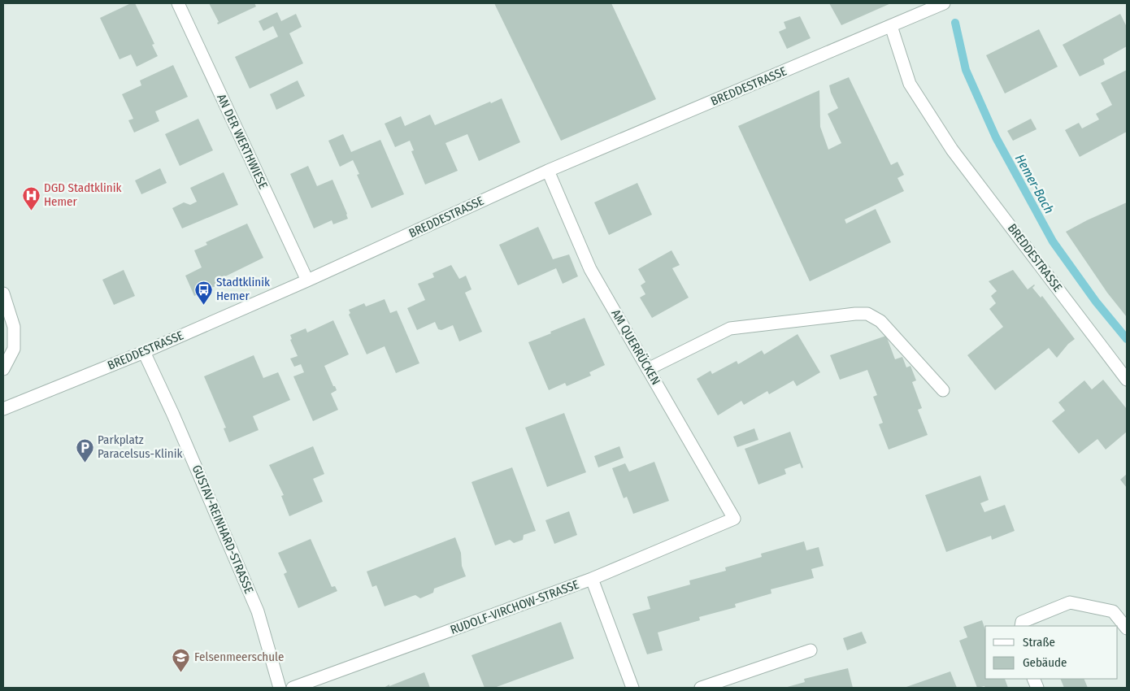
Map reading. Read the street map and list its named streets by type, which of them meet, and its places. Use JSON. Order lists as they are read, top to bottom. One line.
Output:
{"streets":{"street":["BREDDESTRASSE","AN DER WERTHWIESE","AM QUERRÜCKEN","GUSTAV-REINHARD-STRASSE","RUDOLF-VIRCHOW-STRASSE"]},"crossings":[["BREDDESTRASSE","AN DER WERTHWIESE"],["BREDDESTRASSE","AM QUERRÜCKEN"],["BREDDESTRASSE","GUSTAV-REINHARD-STRASSE"],["AM QUERRÜCKEN","RUDOLF-VIRCHOW-STRASSE"]],"water":["Hemer-Bach"],"places":{"hospital":["DGD Stadtklinik Hemer"],"bus stop":["Stadtklinik Hemer"],"parking":["Parkplatz Paracelsus-Klinik"],"school or university":["Felsenmeerschule"]},"legend":["Straße","Gebäude"]}
